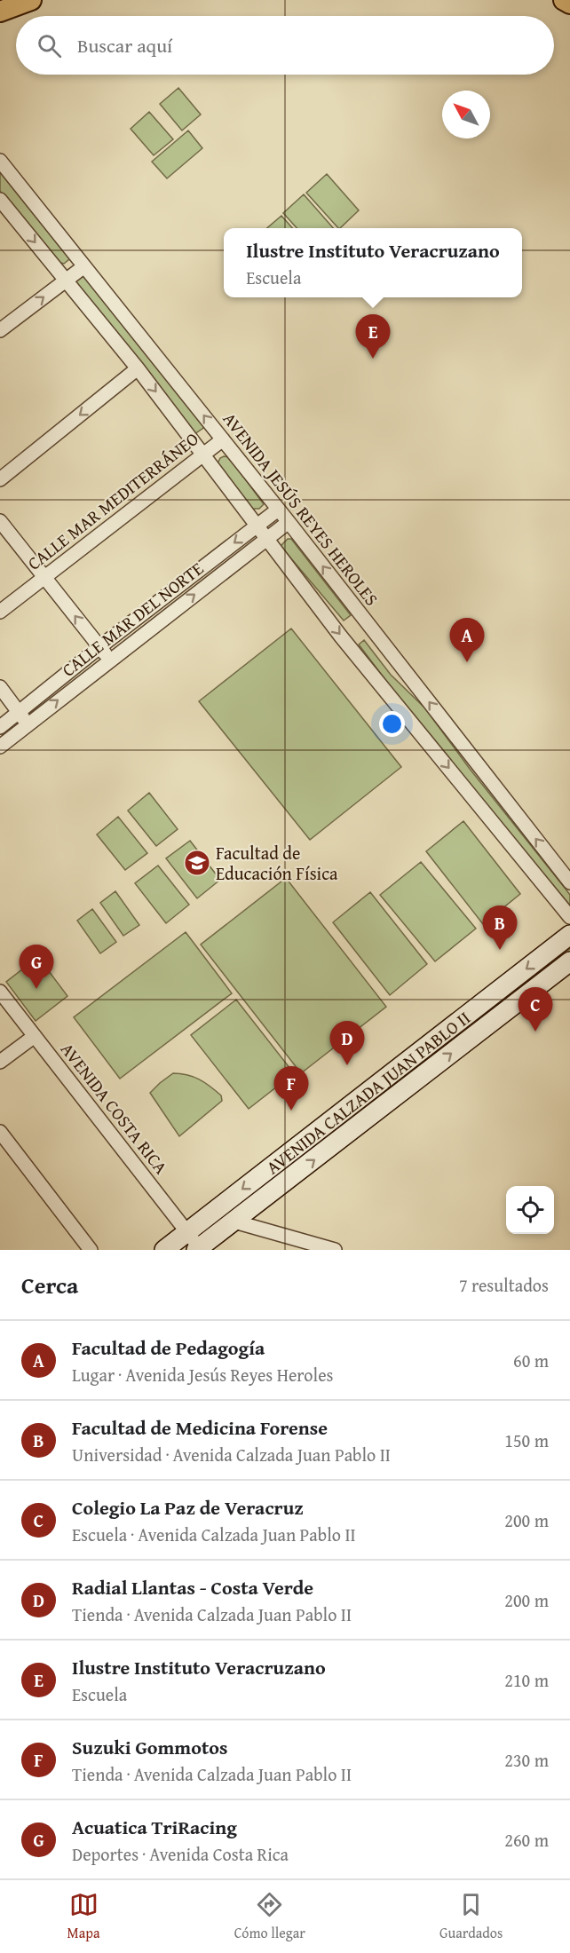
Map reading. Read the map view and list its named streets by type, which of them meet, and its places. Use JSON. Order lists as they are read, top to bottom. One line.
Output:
{"streets":{"main road":["AVENIDA CALZADA JUAN PABLO II"],"street":["CALLE MAR MEDITERRÁNEO","AVENIDA JESÚS REYES HEROLES","CALLE MAR DEL NORTE","AVENIDA COSTA RICA"]},"crossings":[["CALLE MAR MEDITERRÁNEO","AVENIDA JESÚS REYES HEROLES"],["AVENIDA JESÚS REYES HEROLES","CALLE MAR DEL NORTE"],["AVENIDA CALZADA JUAN PABLO II","AVENIDA COSTA RICA"]],"places":{"school or university":["Facultad de Educación Física"]},"north":"top left","page":{"search":"Buscar aquí","popup":["Ilustre Instituto Veracruzano","Escuela"],"pins":["E","A","B","G","C","D","F"],"heading":["Cerca","7 resultados"],"list":[{"mark":"A","name":"Facultad de Pedagogía","note":"Lugar · Avenida Jesús Reyes Heroles","value":"60 m"},{"mark":"B","name":"Facultad de Medicina Forense","note":"Universidad · Avenida Calzada Juan Pablo II","value":"150 m"},{"mark":"C","name":"Colegio La Paz de Veracruz","note":"Escuela · Avenida Calzada Juan Pablo II","value":"200 m"},{"mark":"D","name":"Radial Llantas - Costa Verde","note":"Tienda · Avenida Calzada Juan Pablo II","value":"200 m"},{"mark":"E","name":"Ilustre Instituto Veracruzano","note":"Escuela","value":"210 m"},{"mark":"F","name":"Suzuki Gommotos","note":"Tienda · Avenida Calzada Juan Pablo II","value":"230 m"},{"mark":"G","name":"Acuatica TriRacing","note":"Deportes · Avenida Costa Rica","value":"260 m"}],"nav":["Mapa","Cómo llegar","Guardados"]}}
